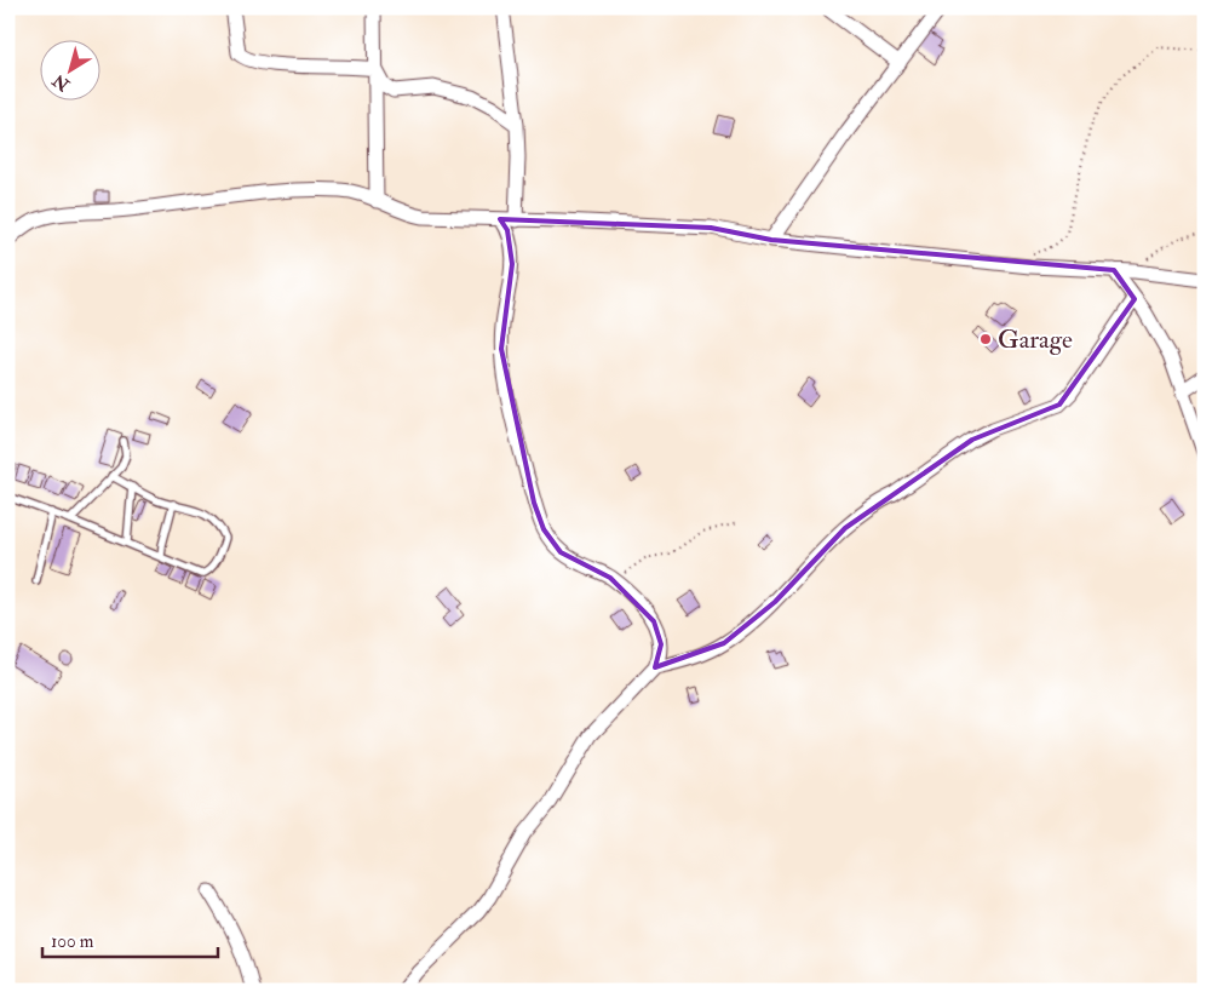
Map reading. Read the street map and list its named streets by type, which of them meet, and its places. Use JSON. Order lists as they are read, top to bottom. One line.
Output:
{"places":["Garage"],"scale_bar":"100 m","north":"bottom left"}
